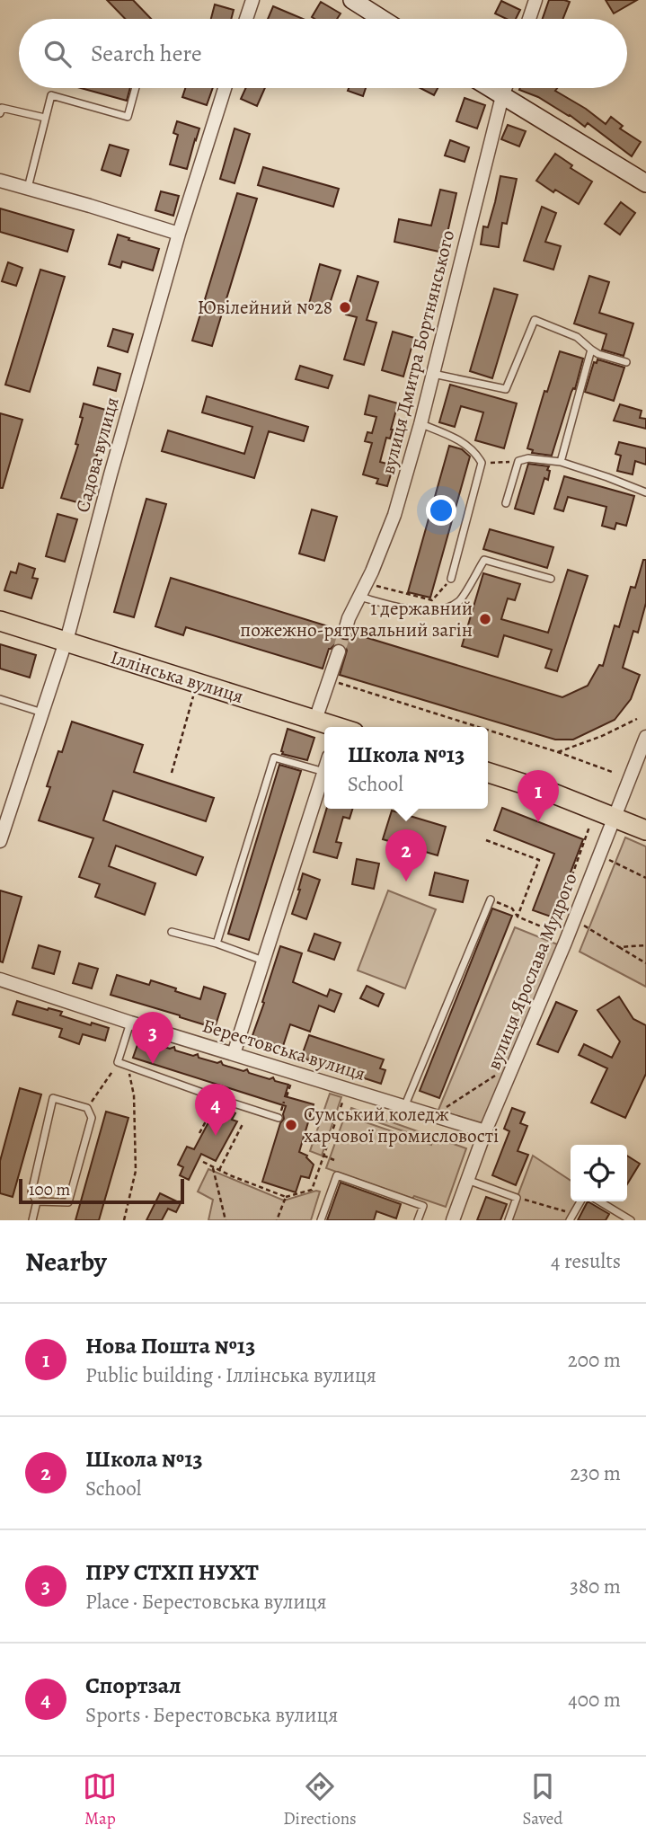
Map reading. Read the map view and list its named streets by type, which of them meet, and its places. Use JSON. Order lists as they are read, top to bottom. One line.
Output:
{"streets":{"main road":["Іллінська вулиця"],"street":["вулиця Дмитра Бортнянського","Садова вулиця","вулиця Ярослава Мудрого","Берестовська вулиця"]},"crossings":[["Садова вулиця","Іллінська вулиця"],["вулиця Ярослава Мудрого","Берестовська вулиця"]],"places":["Ювілейний №28","1 державний пожежно-рятувальний загін","Сумський коледж харчової промисловості"],"scale_bar":"100 m","page":{"search":"Search here","popup":["Школа №13","School"],"pins":["1","2","3","4"],"scale":"100 m","heading":["Nearby","4 results"],"list":[{"mark":"1","name":"Нова Пошта №13","note":"Public building · Іллінська вулиця","value":"200 m"},{"mark":"2","name":"Школа №13","note":"School","value":"230 m"},{"mark":"3","name":"ПРУ СТХП НУХТ","note":"Place · Берестовська вулиця","value":"380 m"},{"mark":"4","name":"Спортзал","note":"Sports · Берестовська вулиця","value":"400 m"}],"nav":["Map","Directions","Saved"]}}
